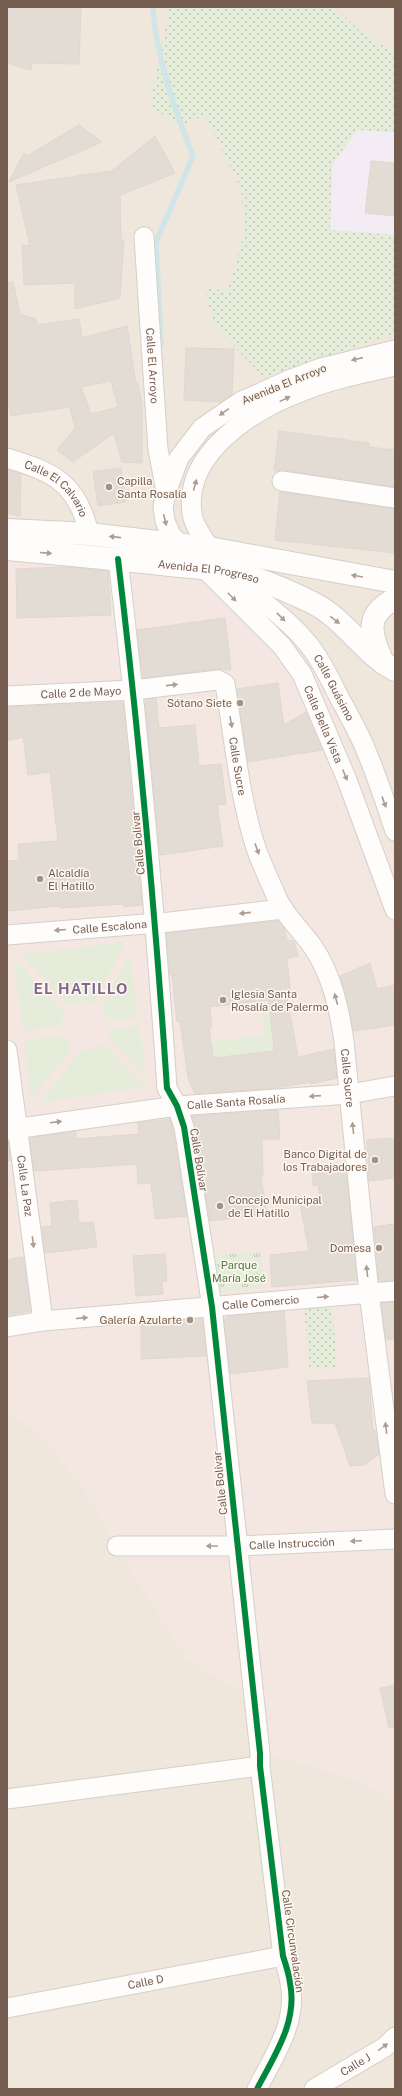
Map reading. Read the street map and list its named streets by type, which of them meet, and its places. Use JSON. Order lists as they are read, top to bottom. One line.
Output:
{"streets":{"street":["Calle El Arroyo","Avenida El Arroyo","Calle El Calvario","Avenida El Progreso","Calle Guásimo","Calle 2 de Mayo","Calle Bella Vista","Calle Sucre","Calle Bolívar","Calle Escalona","Calle Santa Rosalía","Calle La Paz","Calle Comercio","Calle Instrucción","Calle Circunvalación","Calle D","Calle J"]},"crossings":[["Calle El Arroyo","Avenida El Arroyo"],["Avenida El Arroyo","Avenida El Progreso"],["Avenida El Arroyo","Calle Guásimo"],["Avenida El Arroyo","Calle Bella Vista"],["Calle El Calvario","Avenida El Progreso"],["Avenida El Progreso","Calle Guásimo"],["Avenida El Progreso","Calle Bella Vista"],["Avenida El Progreso","Calle Bolívar"],["Calle 2 de Mayo","Calle Sucre"],["Calle 2 de Mayo","Calle Bolívar"],["Calle Sucre","Calle Escalona"],["Calle Sucre","Calle Santa Rosalía"],["Calle Sucre","Calle Comercio"],["Calle Bolívar","Calle Escalona"],["Calle Bolívar","Calle Santa Rosalía"],["Calle Bolívar","Calle Comercio"],["Calle Bolívar","Calle Instrucción"],["Calle Bolívar","Calle Circunvalación"],["Calle Santa Rosalía","Calle La Paz"],["Calle La Paz","Calle Comercio"],["Calle Circunvalación","Calle D"]],"one_way":["Calle Guásimo","Calle 2 de Mayo","Calle Bella Vista","Calle Escalona","Calle La Paz","Calle Comercio","Calle Instrucción","Calle J"],"districts":["EL HATILLO"],"parks":["Parque María José"],"places":["Capilla Santa Rosalía","Sótano Siete","Alcaldía El Hatillo","Iglesia Santa Rosalía de Palermo","Banco Digital de los Trabajadores","Concejo Municipal de El Hatillo","Domesa","Galería Azularte"]}
